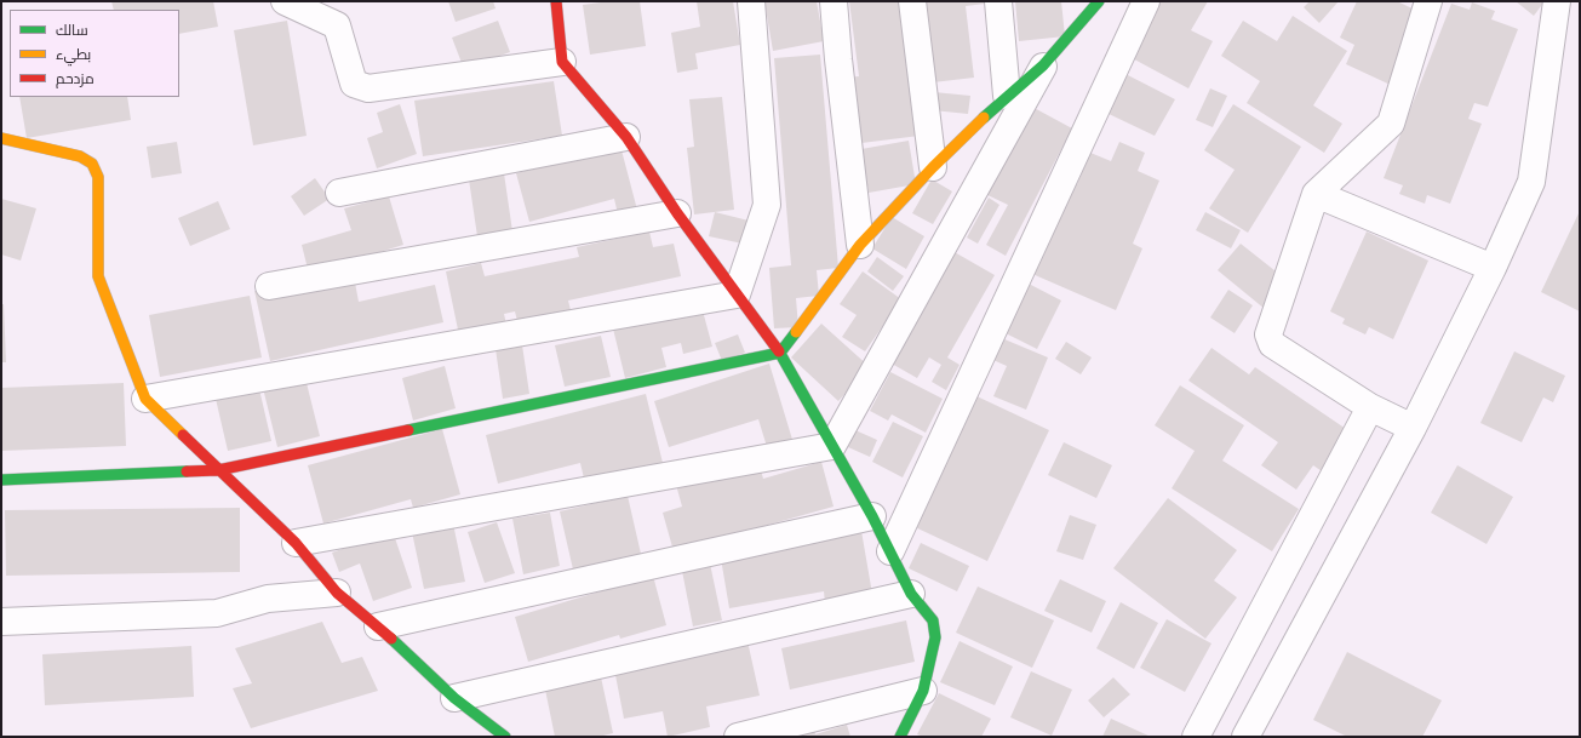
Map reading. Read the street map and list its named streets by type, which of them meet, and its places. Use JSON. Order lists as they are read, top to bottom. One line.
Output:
{"legend":["سالك","بطيء","مزدحم"]}
